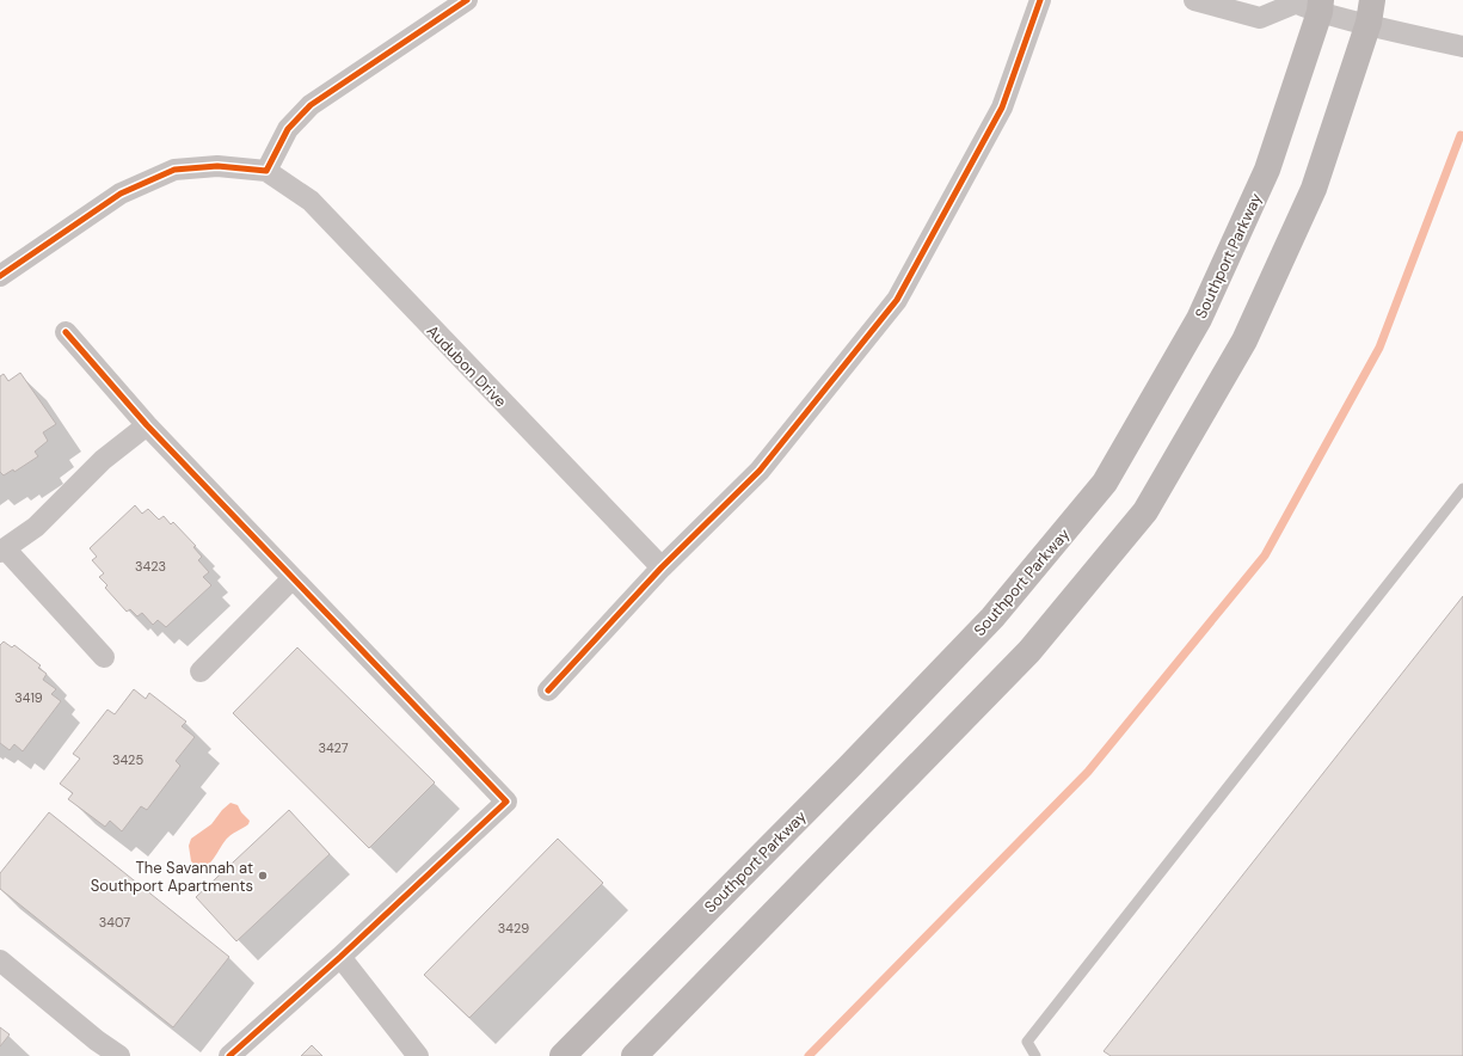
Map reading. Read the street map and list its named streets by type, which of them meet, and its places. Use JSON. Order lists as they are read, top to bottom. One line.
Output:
{"streets":{"main road":["Southport Parkway"],"street":["Audubon Drive"]},"places":["The Savannah at Southport Apartments"],"house_numbers":["3423","3419","3427","3425","3407","3429"]}
